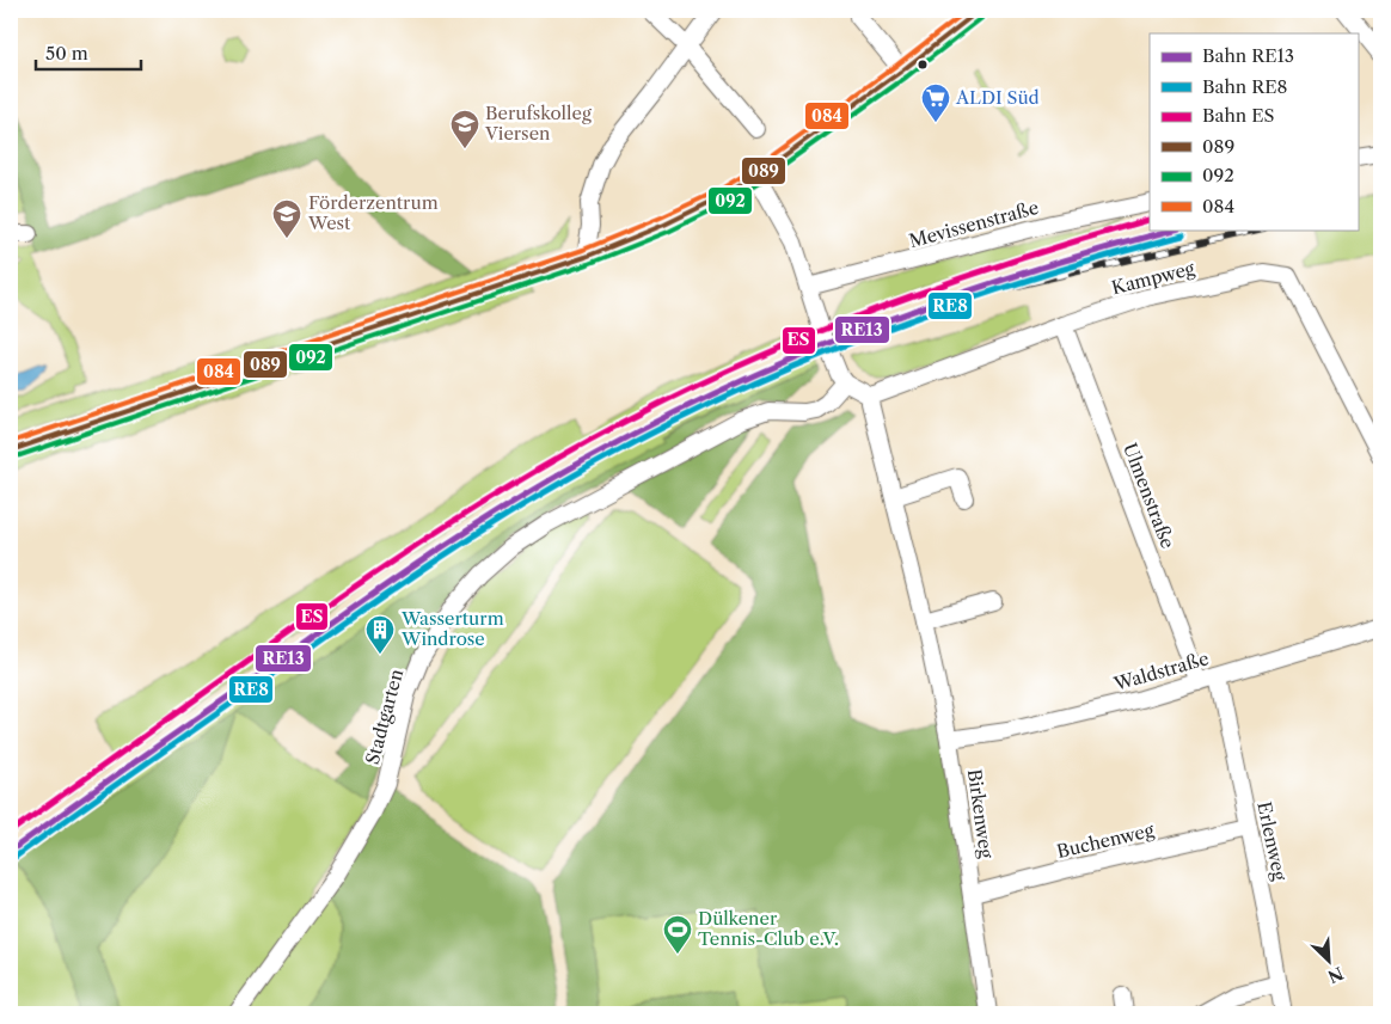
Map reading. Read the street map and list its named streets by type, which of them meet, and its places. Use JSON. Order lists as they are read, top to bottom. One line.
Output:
{"streets":{"street":["Mevissenstraße","Kampweg","Ulmenstraße","Waldstraße","Stadtgarten","Birkenweg","Buchenweg","Erlenweg"]},"crossings":[["Kampweg","Ulmenstraße"],["Kampweg","Birkenweg"],["Ulmenstraße","Waldstraße"],["Waldstraße","Birkenweg"],["Waldstraße","Erlenweg"],["Birkenweg","Buchenweg"],["Buchenweg","Erlenweg"]],"places":{"supermarket":["ALDI Süd"],"school or university":["Berufskolleg Viersen","Förderzentrum West"],"building":["Wasserturm Windrose"],"sports":["Dülkener Tennis-Club e.V."]},"lines":["transit line 089","transit line 084","transit line 092","rail line ES","rail line RE13","rail line RE8"],"legend":["Bahn RE13","Bahn RE8","Bahn ES","089","092","084"],"scale_bar":"50 m","north":"bottom right"}
